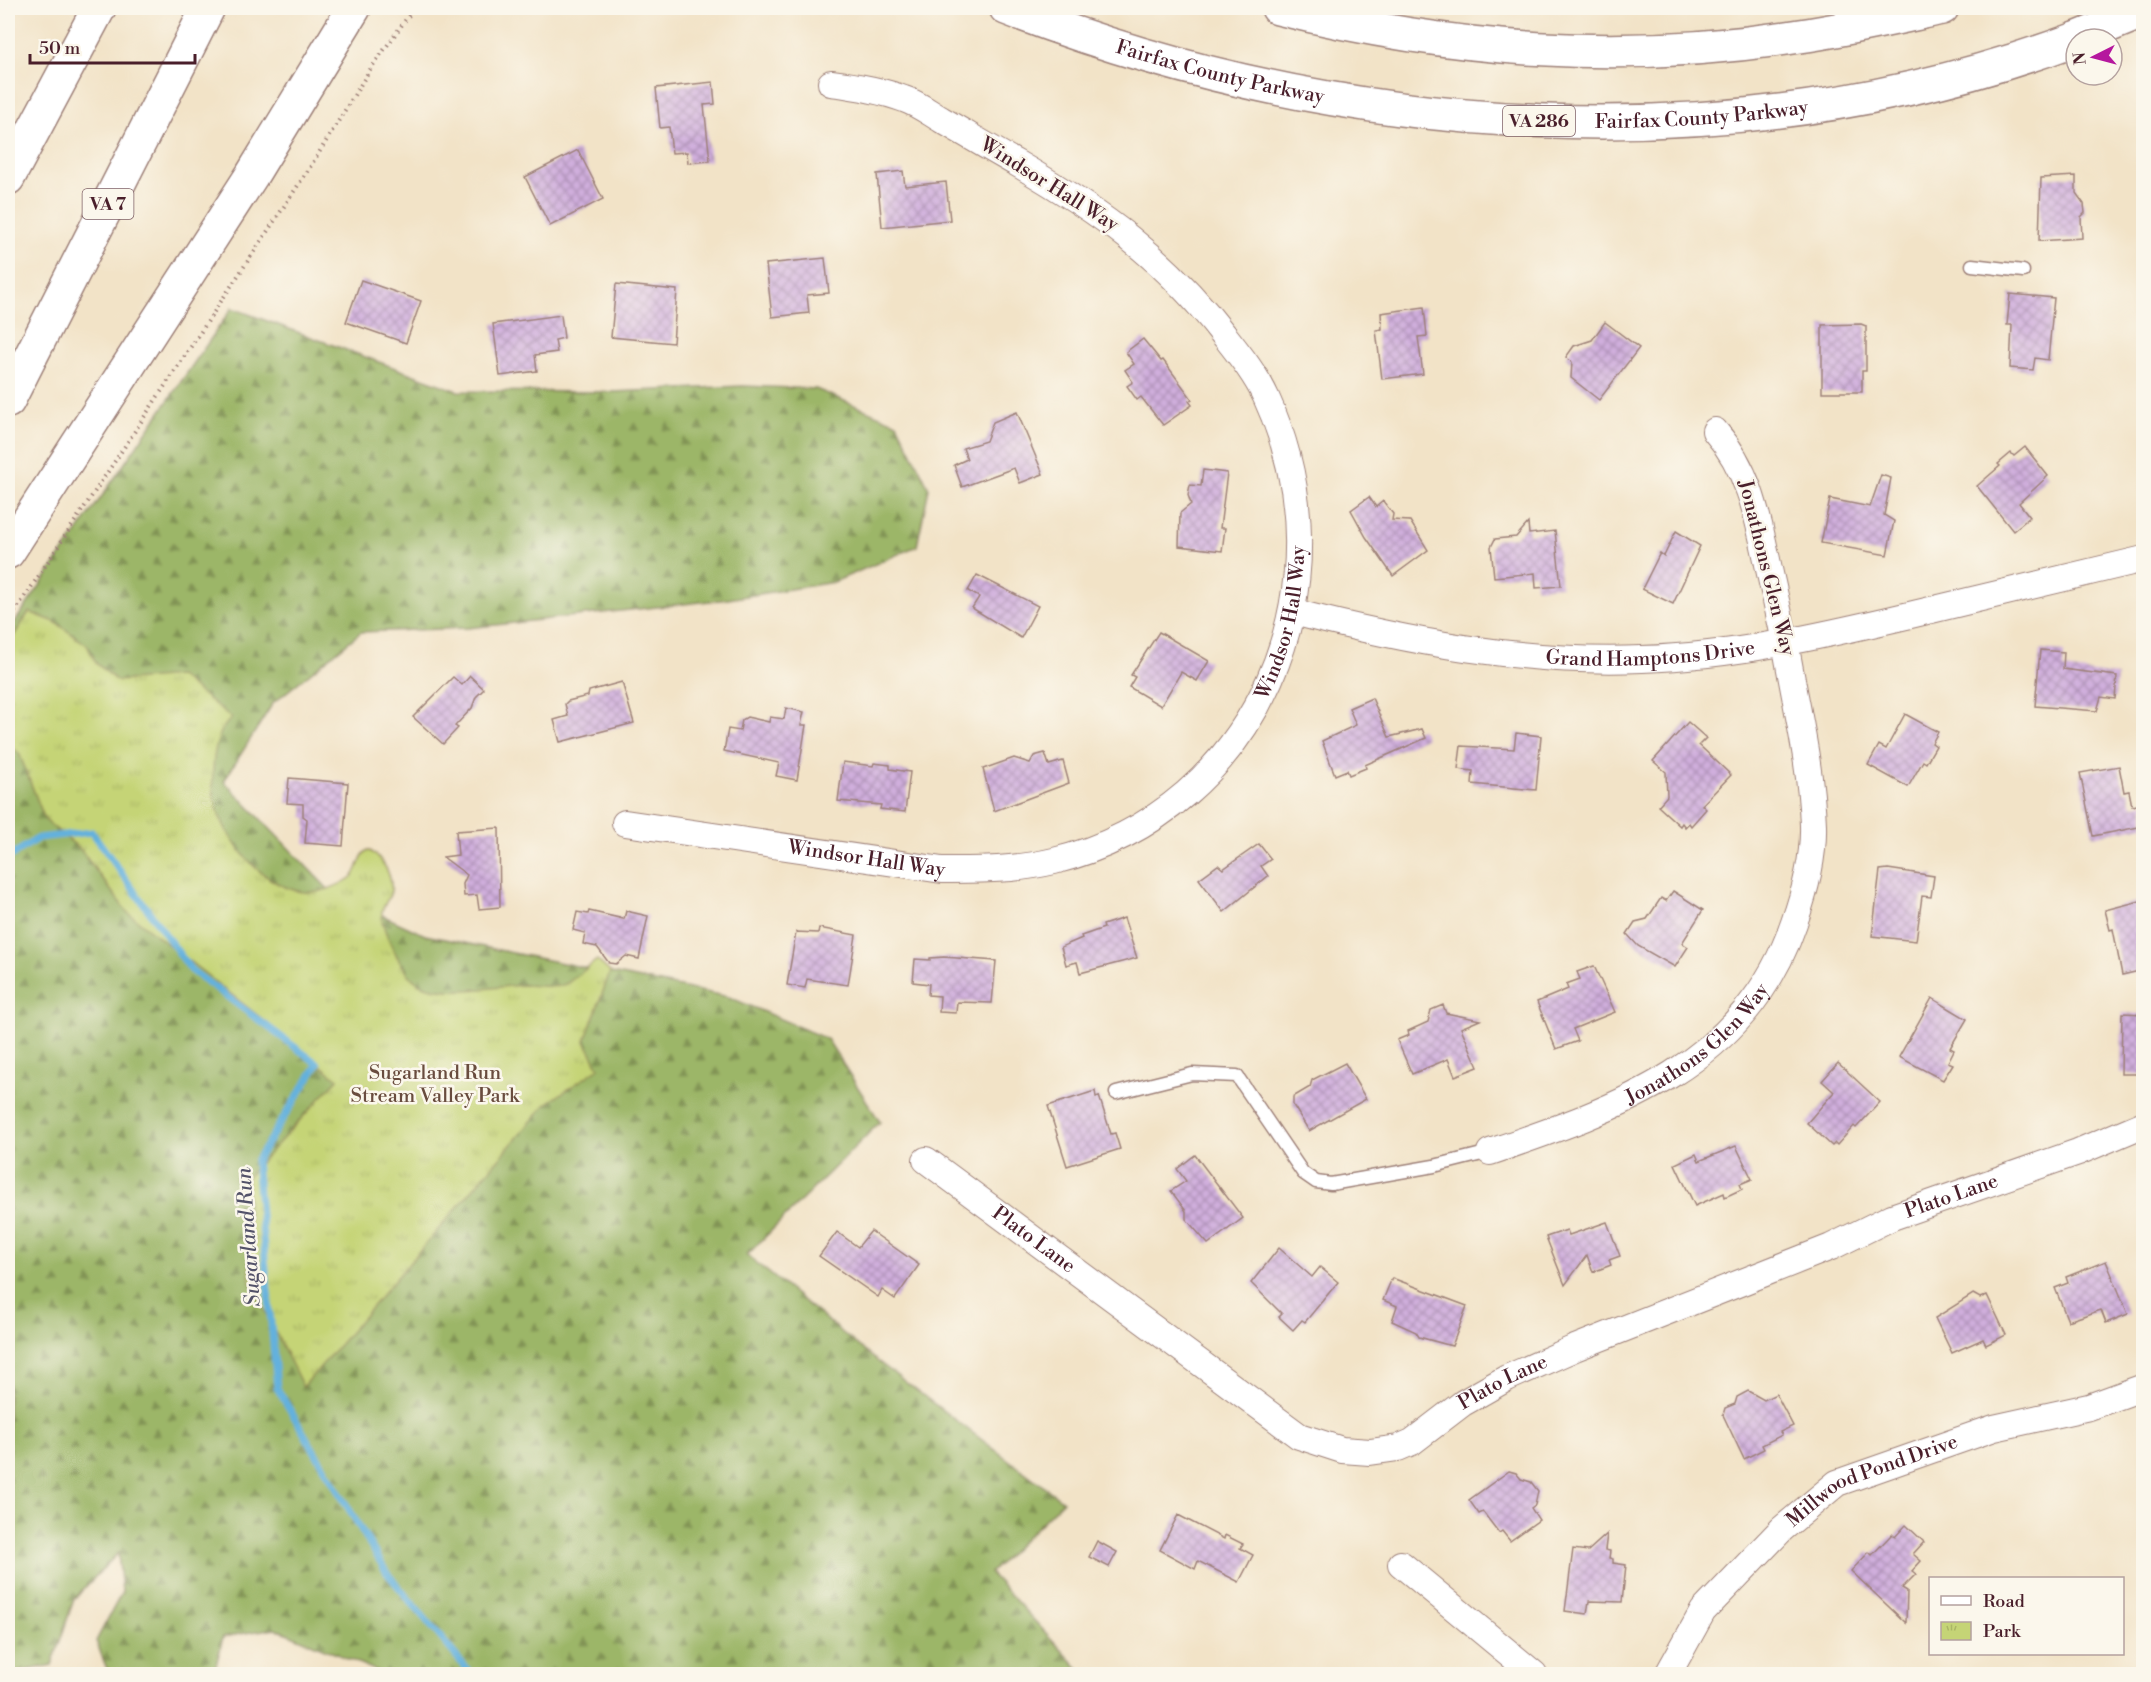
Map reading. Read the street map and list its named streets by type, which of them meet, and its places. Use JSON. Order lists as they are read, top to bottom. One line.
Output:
{"streets":{"highway":["Fairfax County Parkway","VA 286","VA 7"],"street":["Windsor Hall Way","Jonathons Glen Way","Grand Hamptons Drive","Plato Lane","Millwood Pond Drive"]},"crossings":[["Windsor Hall Way","Grand Hamptons Drive"],["Jonathons Glen Way","Grand Hamptons Drive"]],"water":["Sugarland Run"],"parks":["Sugarland Run Stream Valley Park"],"legend":["Road","Park"],"scale_bar":"50 m","north":"left"}
